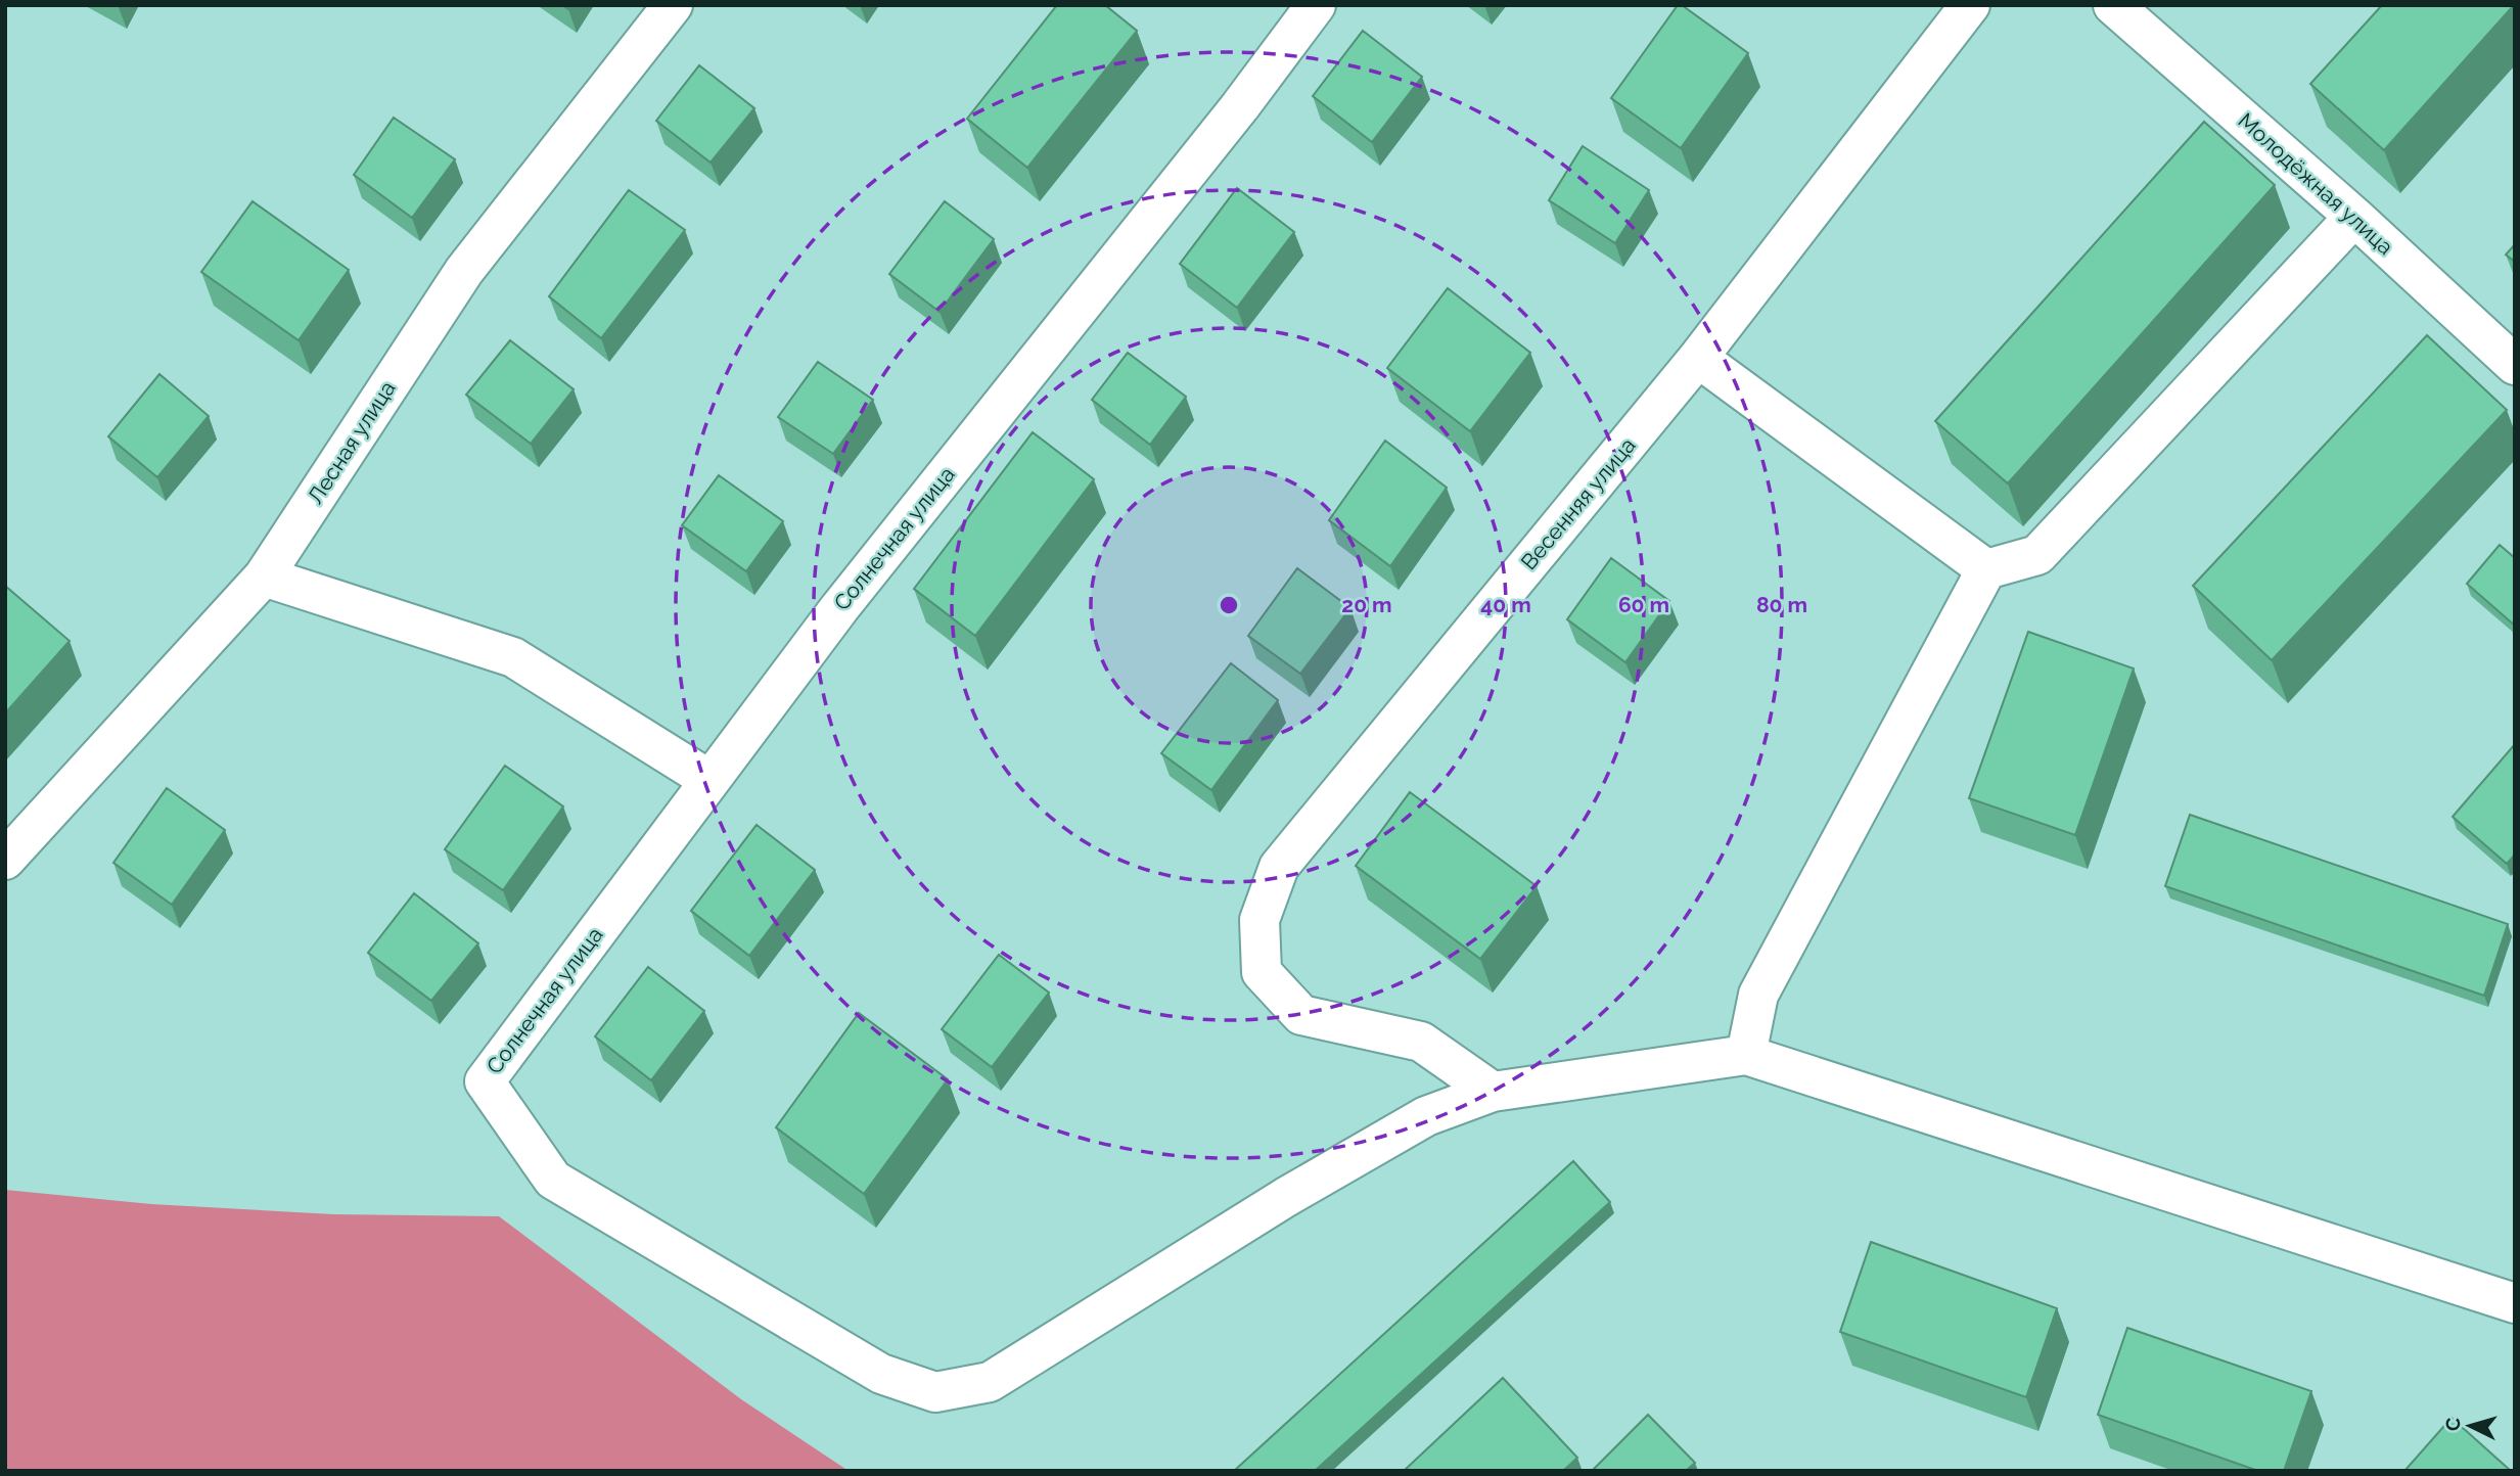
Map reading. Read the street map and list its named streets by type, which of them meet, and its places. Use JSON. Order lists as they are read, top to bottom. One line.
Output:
{"streets":{"street":["Молодёжная улица","Лесная улица","Весенняя улица","Солнечная улица"]},"crossings":[["Весенняя улица","Солнечная улица"]],"north":"left","rings":["20 m","40 m","60 m","80 m"]}
